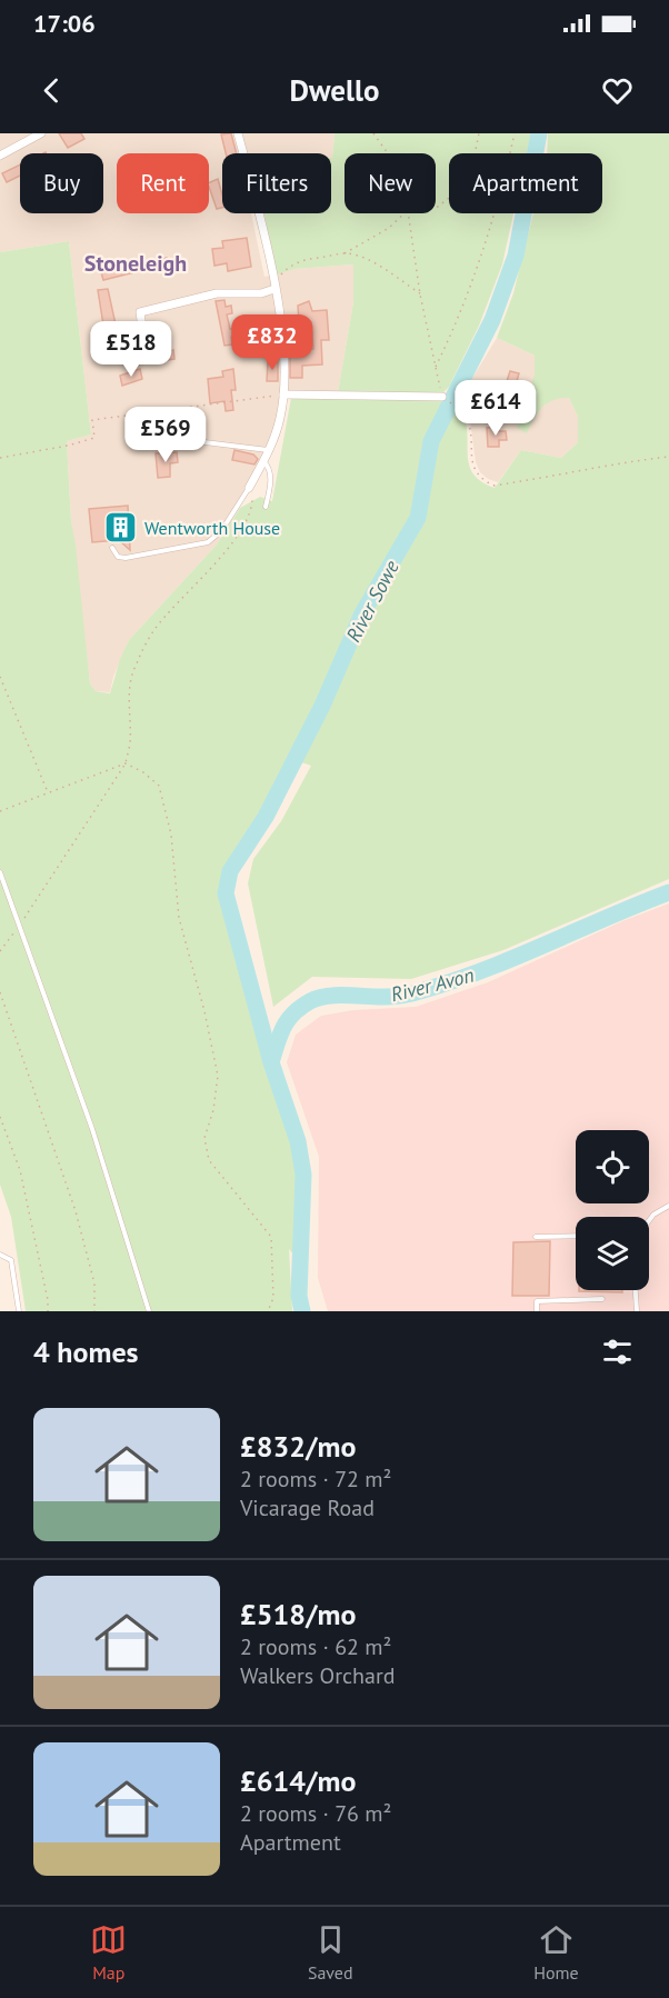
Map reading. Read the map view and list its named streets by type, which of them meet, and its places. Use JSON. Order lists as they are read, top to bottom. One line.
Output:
{"districts":["Stoneleigh"],"water":["River Sowe","River Avon"],"places":{"building":["Wentworth House"]},"page":{"status":"17:06","header":"Dwello","chip":["Buy","Rent","Filters","New","Apartment"],"price":["£832","£518","£614","£569"],"heading":"4 homes","list":[{"name":"£832/mo","note":"2 rooms · 72 m² · Vicarage Road"},{"name":"£518/mo","note":"2 rooms · 62 m² · Walkers Orchard"},{"name":"£614/mo","note":"2 rooms · 76 m² · Apartment"}],"tabs":["Map","Saved","Home"]}}
